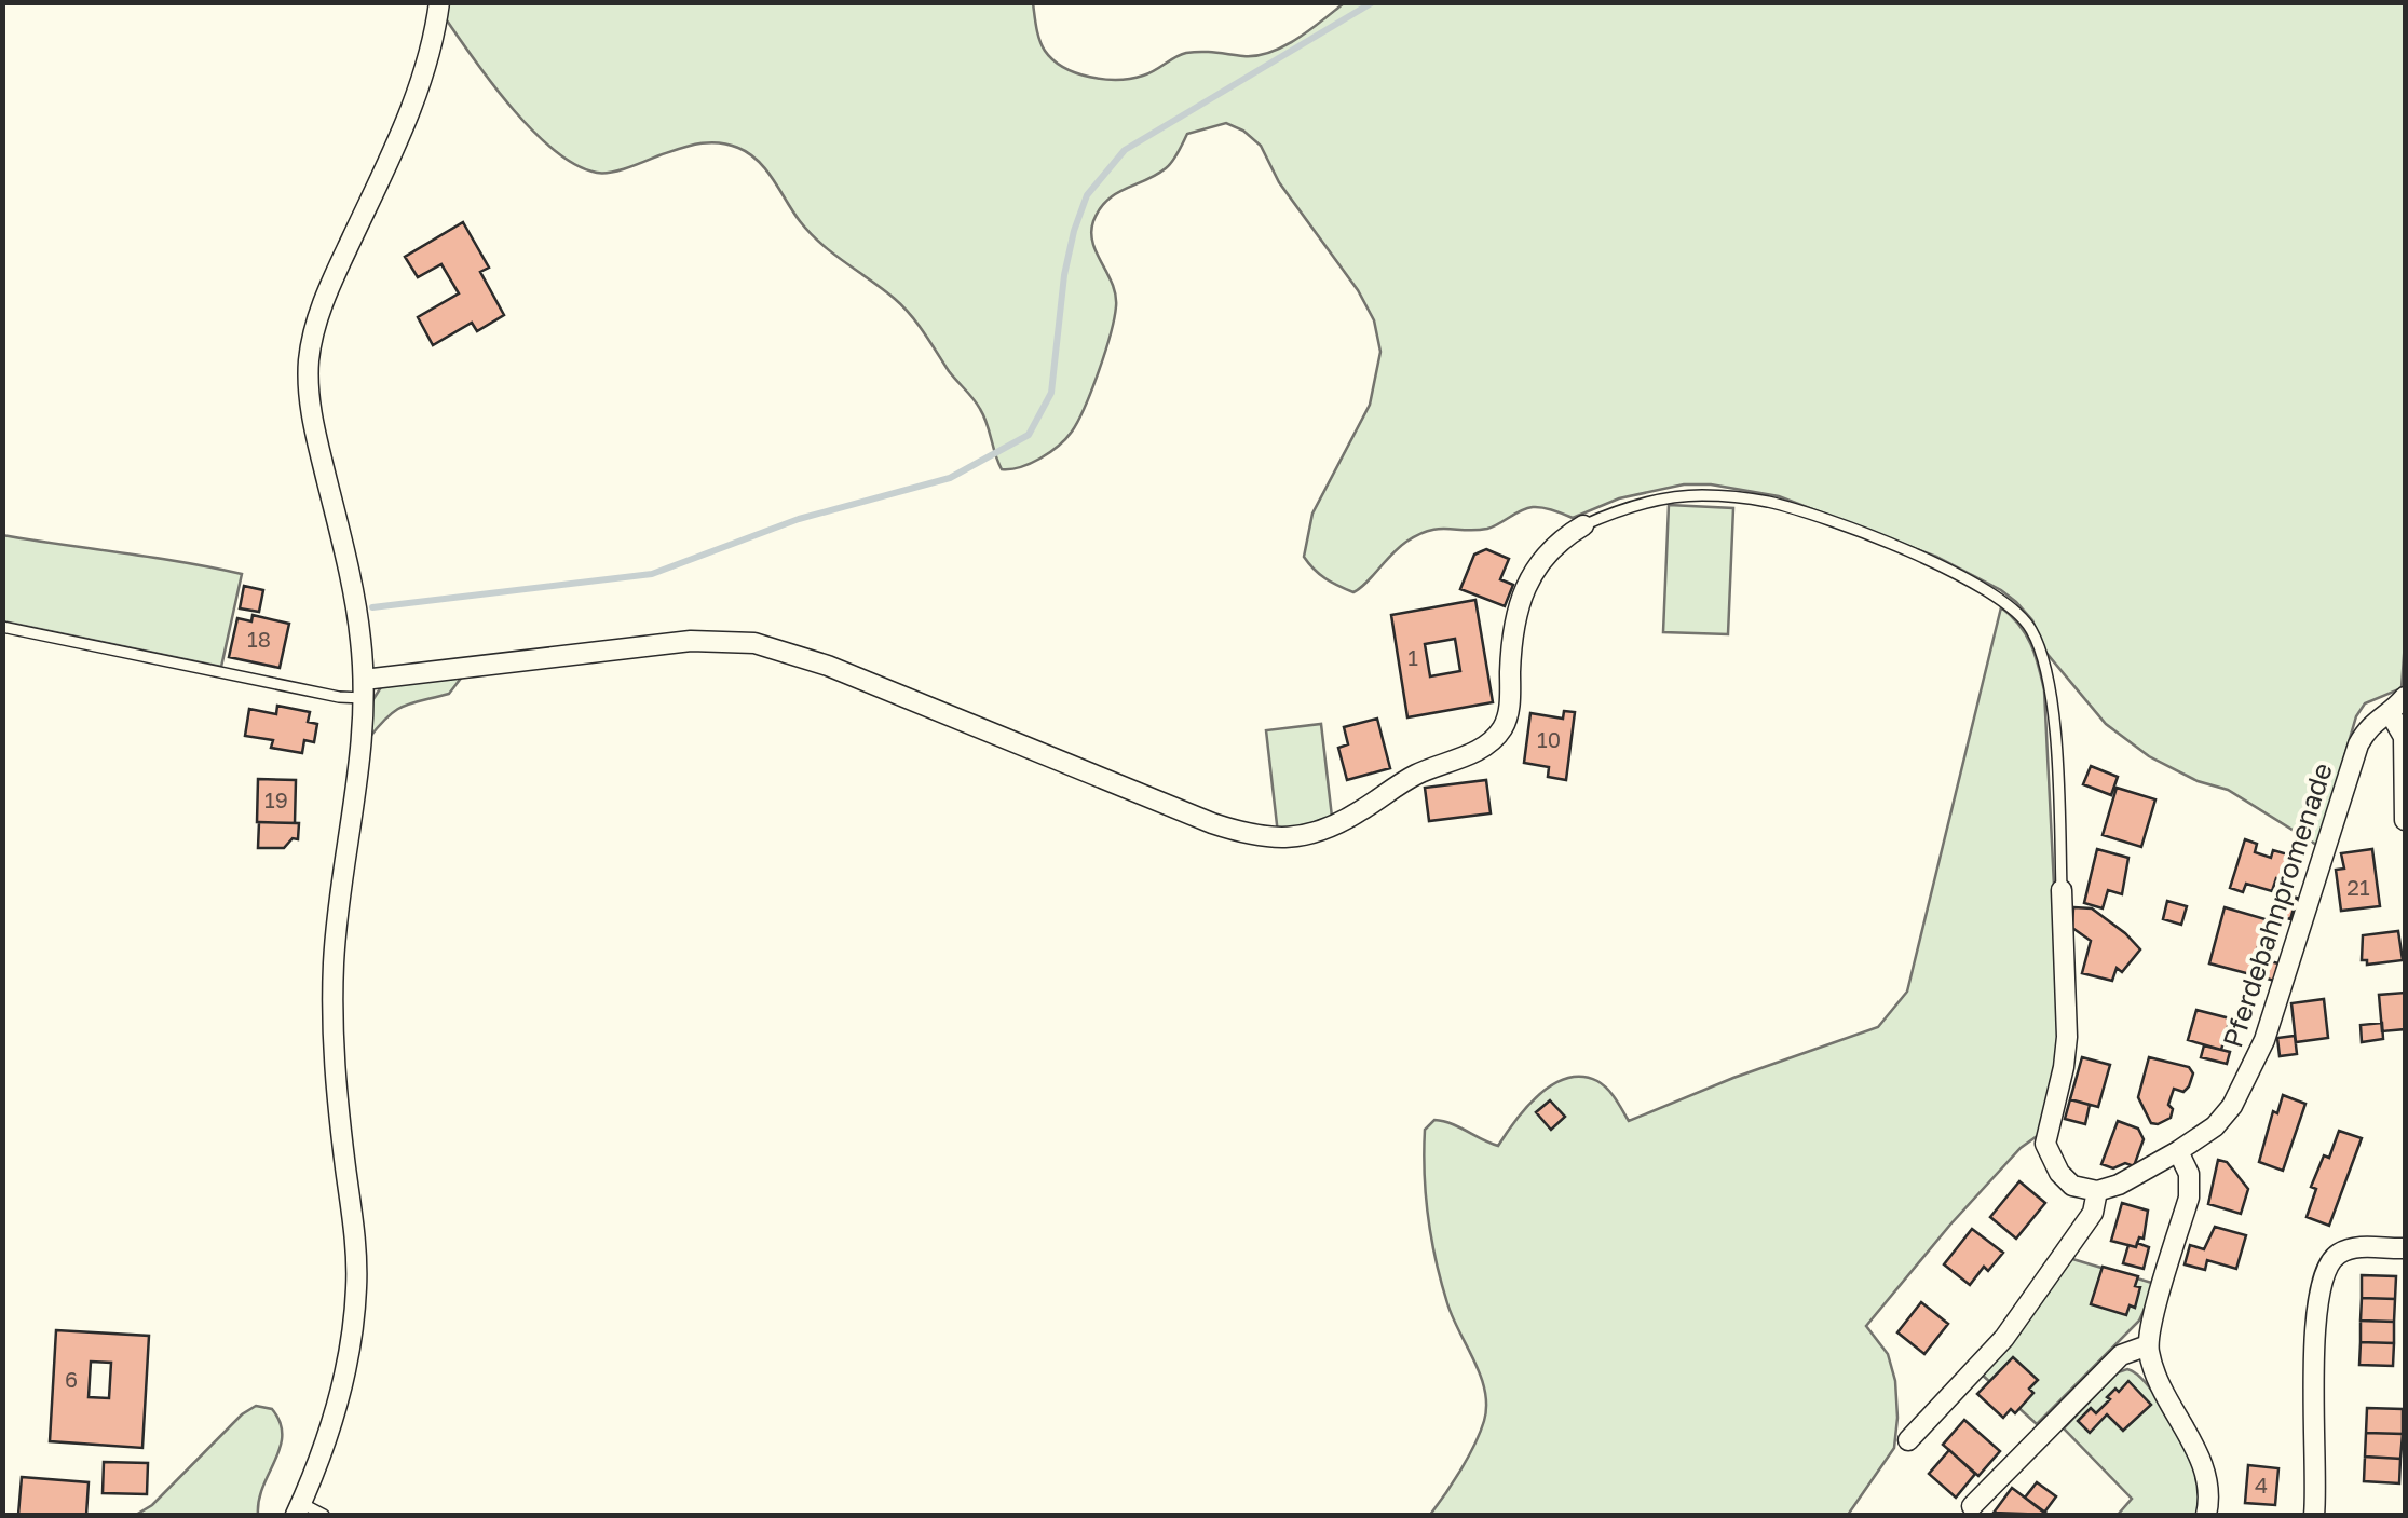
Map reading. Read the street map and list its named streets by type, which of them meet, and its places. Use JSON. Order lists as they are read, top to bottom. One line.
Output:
{"streets":{"street":["Pferdebahnpromenade"]},"house_numbers":["18","1","10","19","21","6","4"]}
